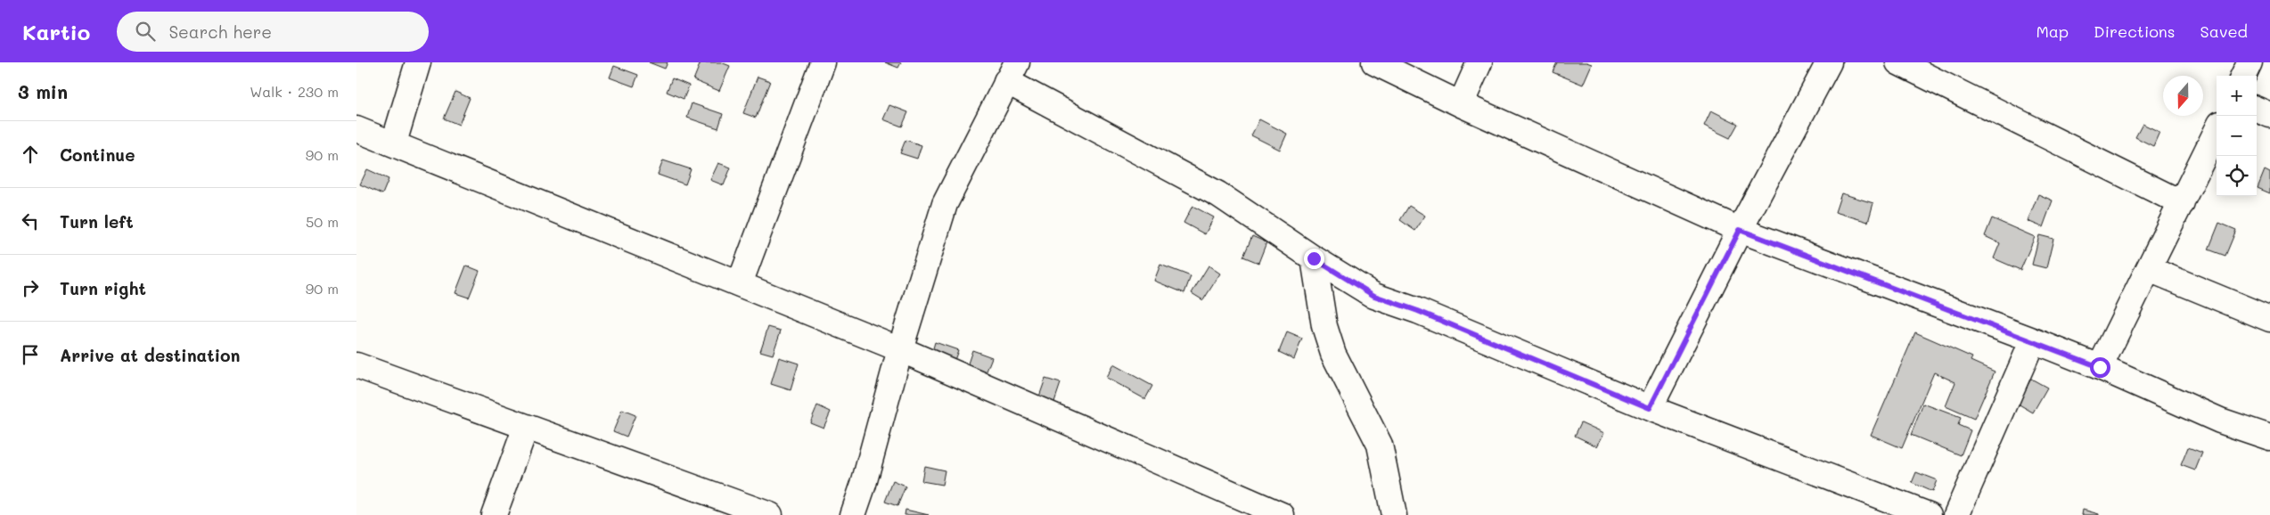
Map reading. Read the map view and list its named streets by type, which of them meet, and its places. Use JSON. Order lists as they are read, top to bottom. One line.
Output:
{"north":"bottom","page":{"header":"Kartio","search":"Search here","nav":["Map","Directions","Saved"],"heading":["3 min","Walk · 230 m"],"map_buttons":["+","−"],"list":[["Continue","90 m"],["Turn left","50 m"],["Turn right","90 m"],"Arrive at destination"]}}
